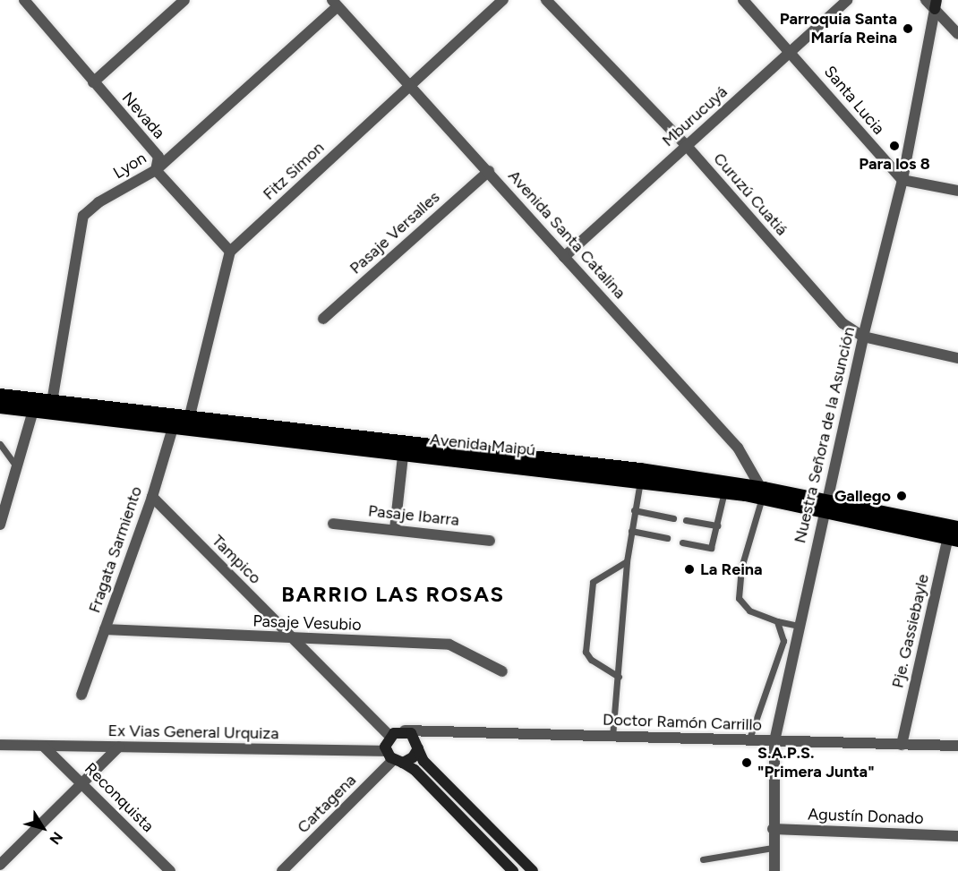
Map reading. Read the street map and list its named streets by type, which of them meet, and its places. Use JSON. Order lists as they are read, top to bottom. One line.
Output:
{"streets":{"main road":["Avenida Maipú"],"street":["Santa Lucia","Nevada","Mburucuyá","Lyon","Fitz Simon","Curuzú Cuatiá","Pasaje Versalles","Avenida Santa Catalina","Nuestra Señora de la Asunción","Pasaje Ibarra","Fragata Sarmiento","Tampico","Pasaje Vesubio","Pje. Gassiebayle","Doctor Ramón Carrillo","Ex Vias General Urquiza","Reconquista","Cartagena","Agustín Donado"]},"crossings":[["Santa Lucia","Mburucuyá"],["Santa Lucia","Nuestra Señora de la Asunción"],["Nevada","Lyon"],["Nevada","Fitz Simon"],["Mburucuyá","Curuzú Cuatiá"],["Mburucuyá","Avenida Santa Catalina"],["Lyon","Avenida Santa Catalina"],["Lyon","Avenida Maipú"],["Fitz Simon","Avenida Santa Catalina"],["Curuzú Cuatiá","Nuestra Señora de la Asunción"],["Pasaje Versalles","Avenida Santa Catalina"],["Avenida Santa Catalina","Avenida Maipú"],["Nuestra Señora de la Asunción","Avenida Maipú"],["Nuestra Señora de la Asunción","Doctor Ramón Carrillo"],["Nuestra Señora de la Asunción","Agustín Donado"],["Avenida Maipú","Fragata Sarmiento"],["Avenida Maipú","Pje. Gassiebayle"],["Fragata Sarmiento","Tampico"],["Fragata Sarmiento","Pasaje Vesubio"],["Tampico","Pasaje Vesubio"],["Tampico","Doctor Ramón Carrillo"],["Tampico","Ex Vias General Urquiza"],["Tampico","Cartagena"],["Pje. Gassiebayle","Doctor Ramón Carrillo"],["Doctor Ramón Carrillo","Ex Vias General Urquiza"],["Doctor Ramón Carrillo","Cartagena"],["Ex Vias General Urquiza","Reconquista"],["Ex Vias General Urquiza","Cartagena"]],"districts":["BARRIO LAS ROSAS"],"places":["Parroquia Santa María Reina","Para los 8","Gallego","La Reina","S.A.P.S. \"Primera Junta\""],"north":"bottom right"}
